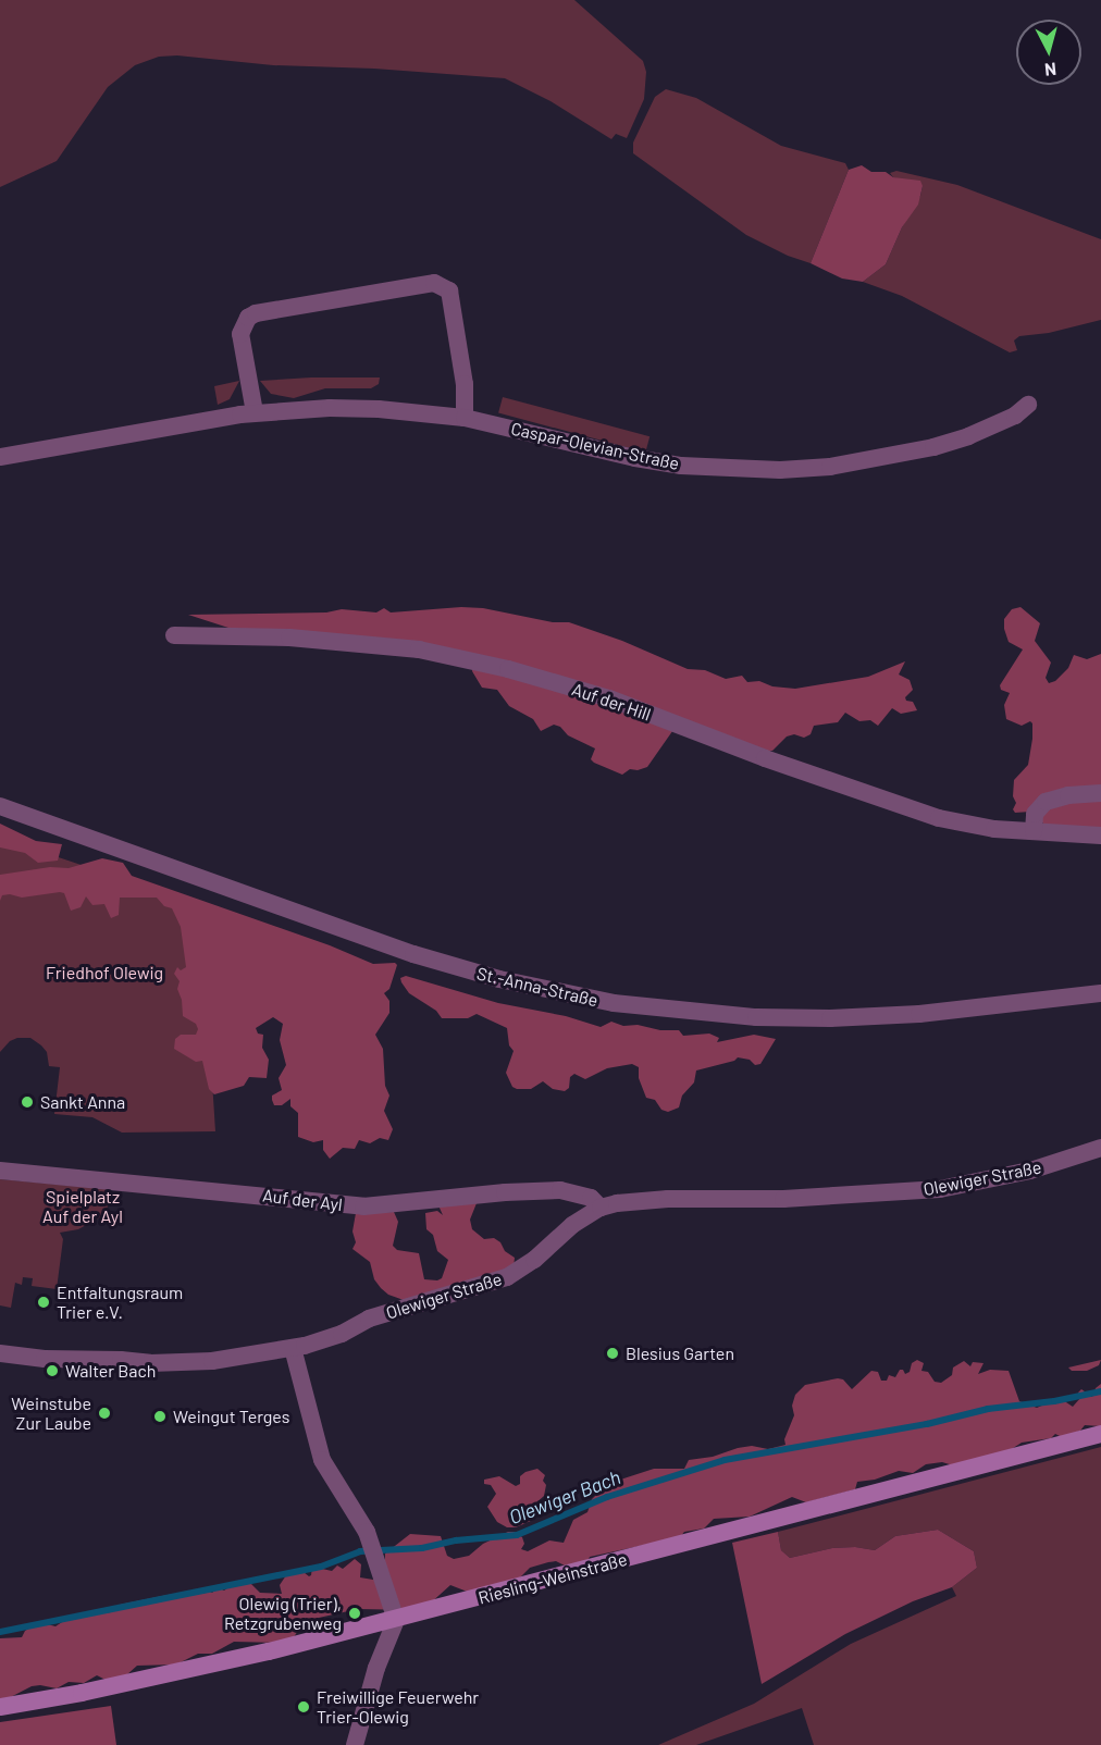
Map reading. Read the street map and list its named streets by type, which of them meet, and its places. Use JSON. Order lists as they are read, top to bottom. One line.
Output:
{"streets":{"main road":["Riesling-Weinstraße"],"street":["Caspar-Olevian-Straße","Auf der Hill","St.-Anna-Straße","Olewiger Straße","Auf der Ayl"]},"crossings":[["Olewiger Straße","Auf der Ayl"]],"water":["Olewiger Bach"],"parks":["Friedhof Olewig","Spielplatz Auf der Ayl"],"places":["Sankt Anna","Entfaltungsraum Trier e.V.","Blesius Garten","Walter Bach","Weinstube Zur Laube","Weingut Terges","Olewig (Trier), Retzgrubenweg","Freiwillige Feuerwehr Trier-Olewig"],"north":"bottom"}
